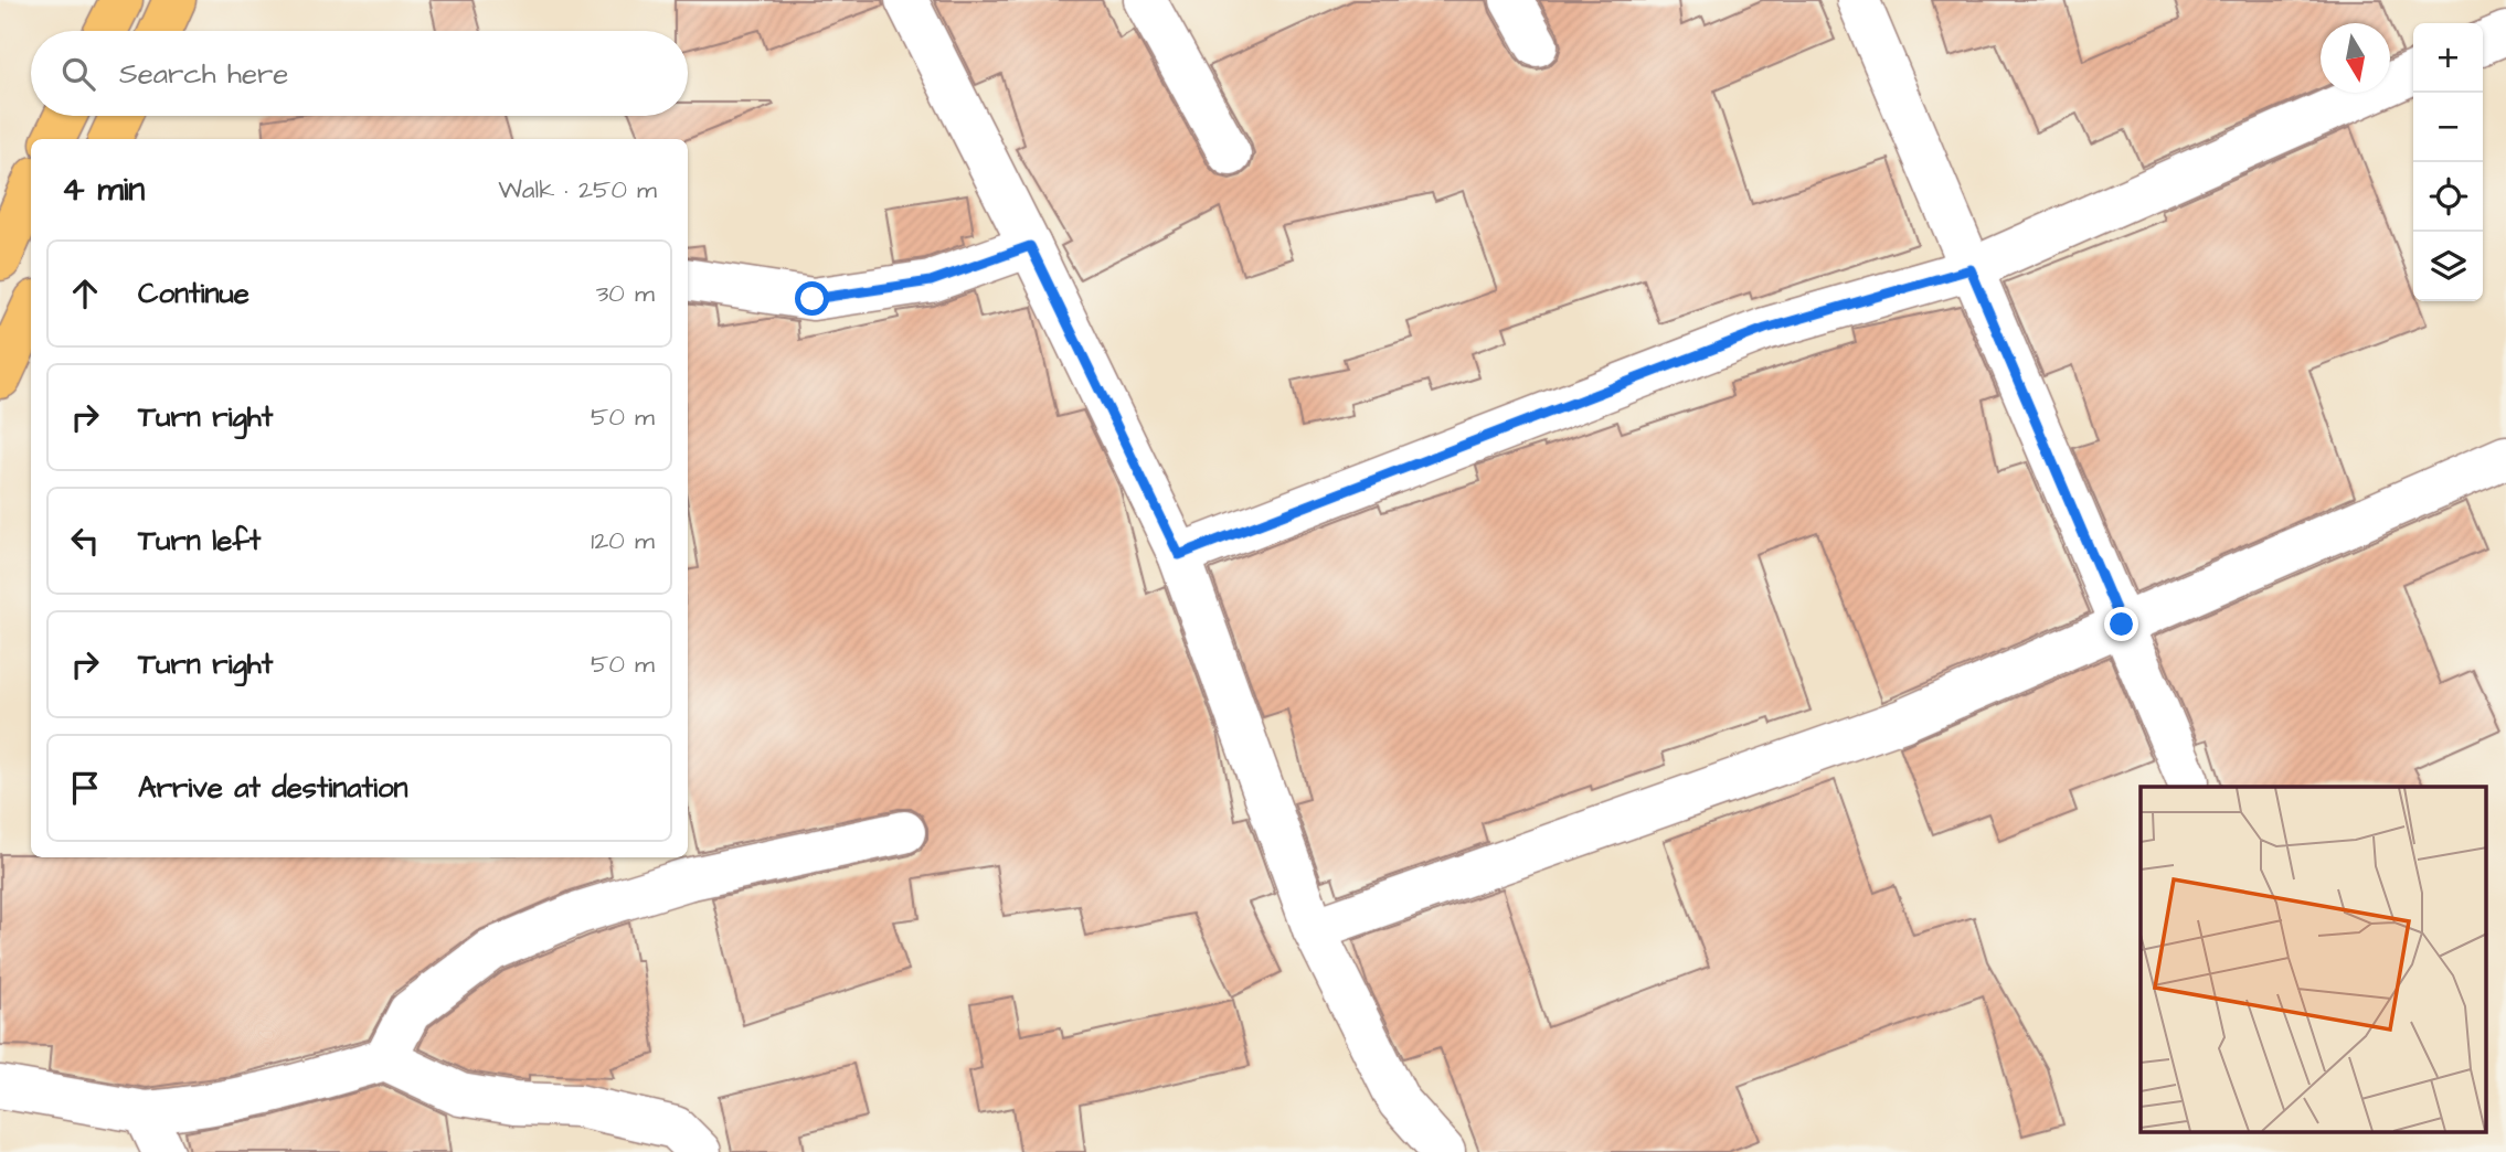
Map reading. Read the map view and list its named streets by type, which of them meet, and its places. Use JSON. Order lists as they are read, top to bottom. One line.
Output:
{"north":"bottom","page":{"map_buttons":["+","−"],"search":"Search here","heading":["4 min","Walk · 250 m"],"list":[["Continue","30 m"],["Turn right","50 m"],["Turn left","120 m"],["Turn right","50 m"],"Arrive at destination"]}}
